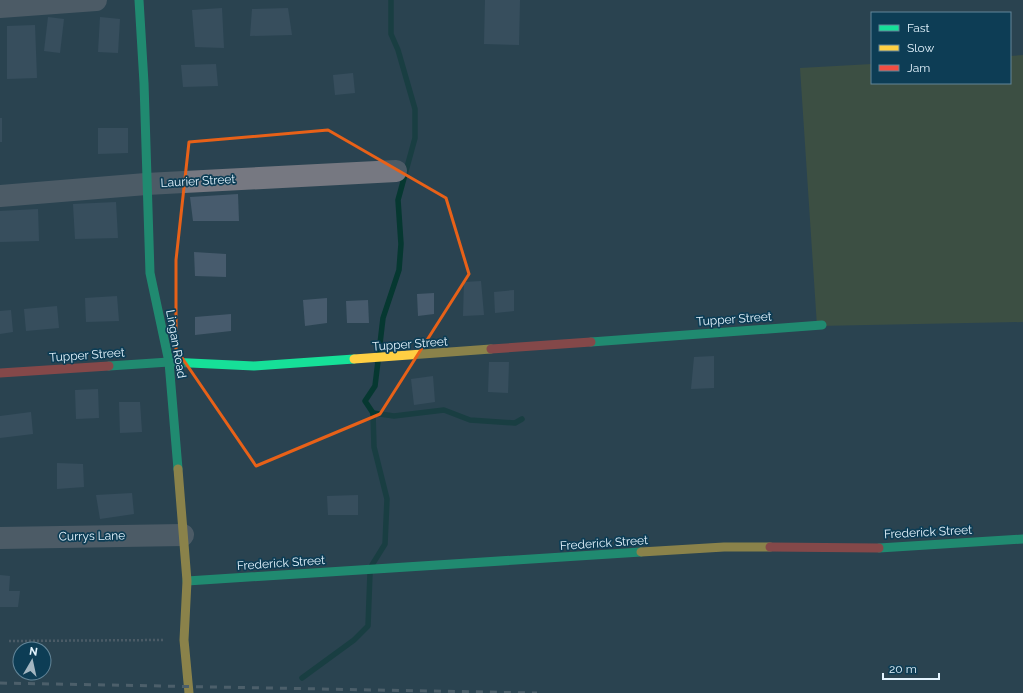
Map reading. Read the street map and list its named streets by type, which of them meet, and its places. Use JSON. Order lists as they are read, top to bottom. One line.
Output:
{"streets":{"street":["Laurier Street","Tupper Street","Lingan Road","Frederick Street","Currys Lane"]},"crossings":[["Laurier Street","Lingan Road"],["Tupper Street","Lingan Road"],["Lingan Road","Frederick Street"],["Lingan Road","Currys Lane"]],"legend":["Fast","Slow","Jam"],"scale_bar":"20 m","north":"top"}
